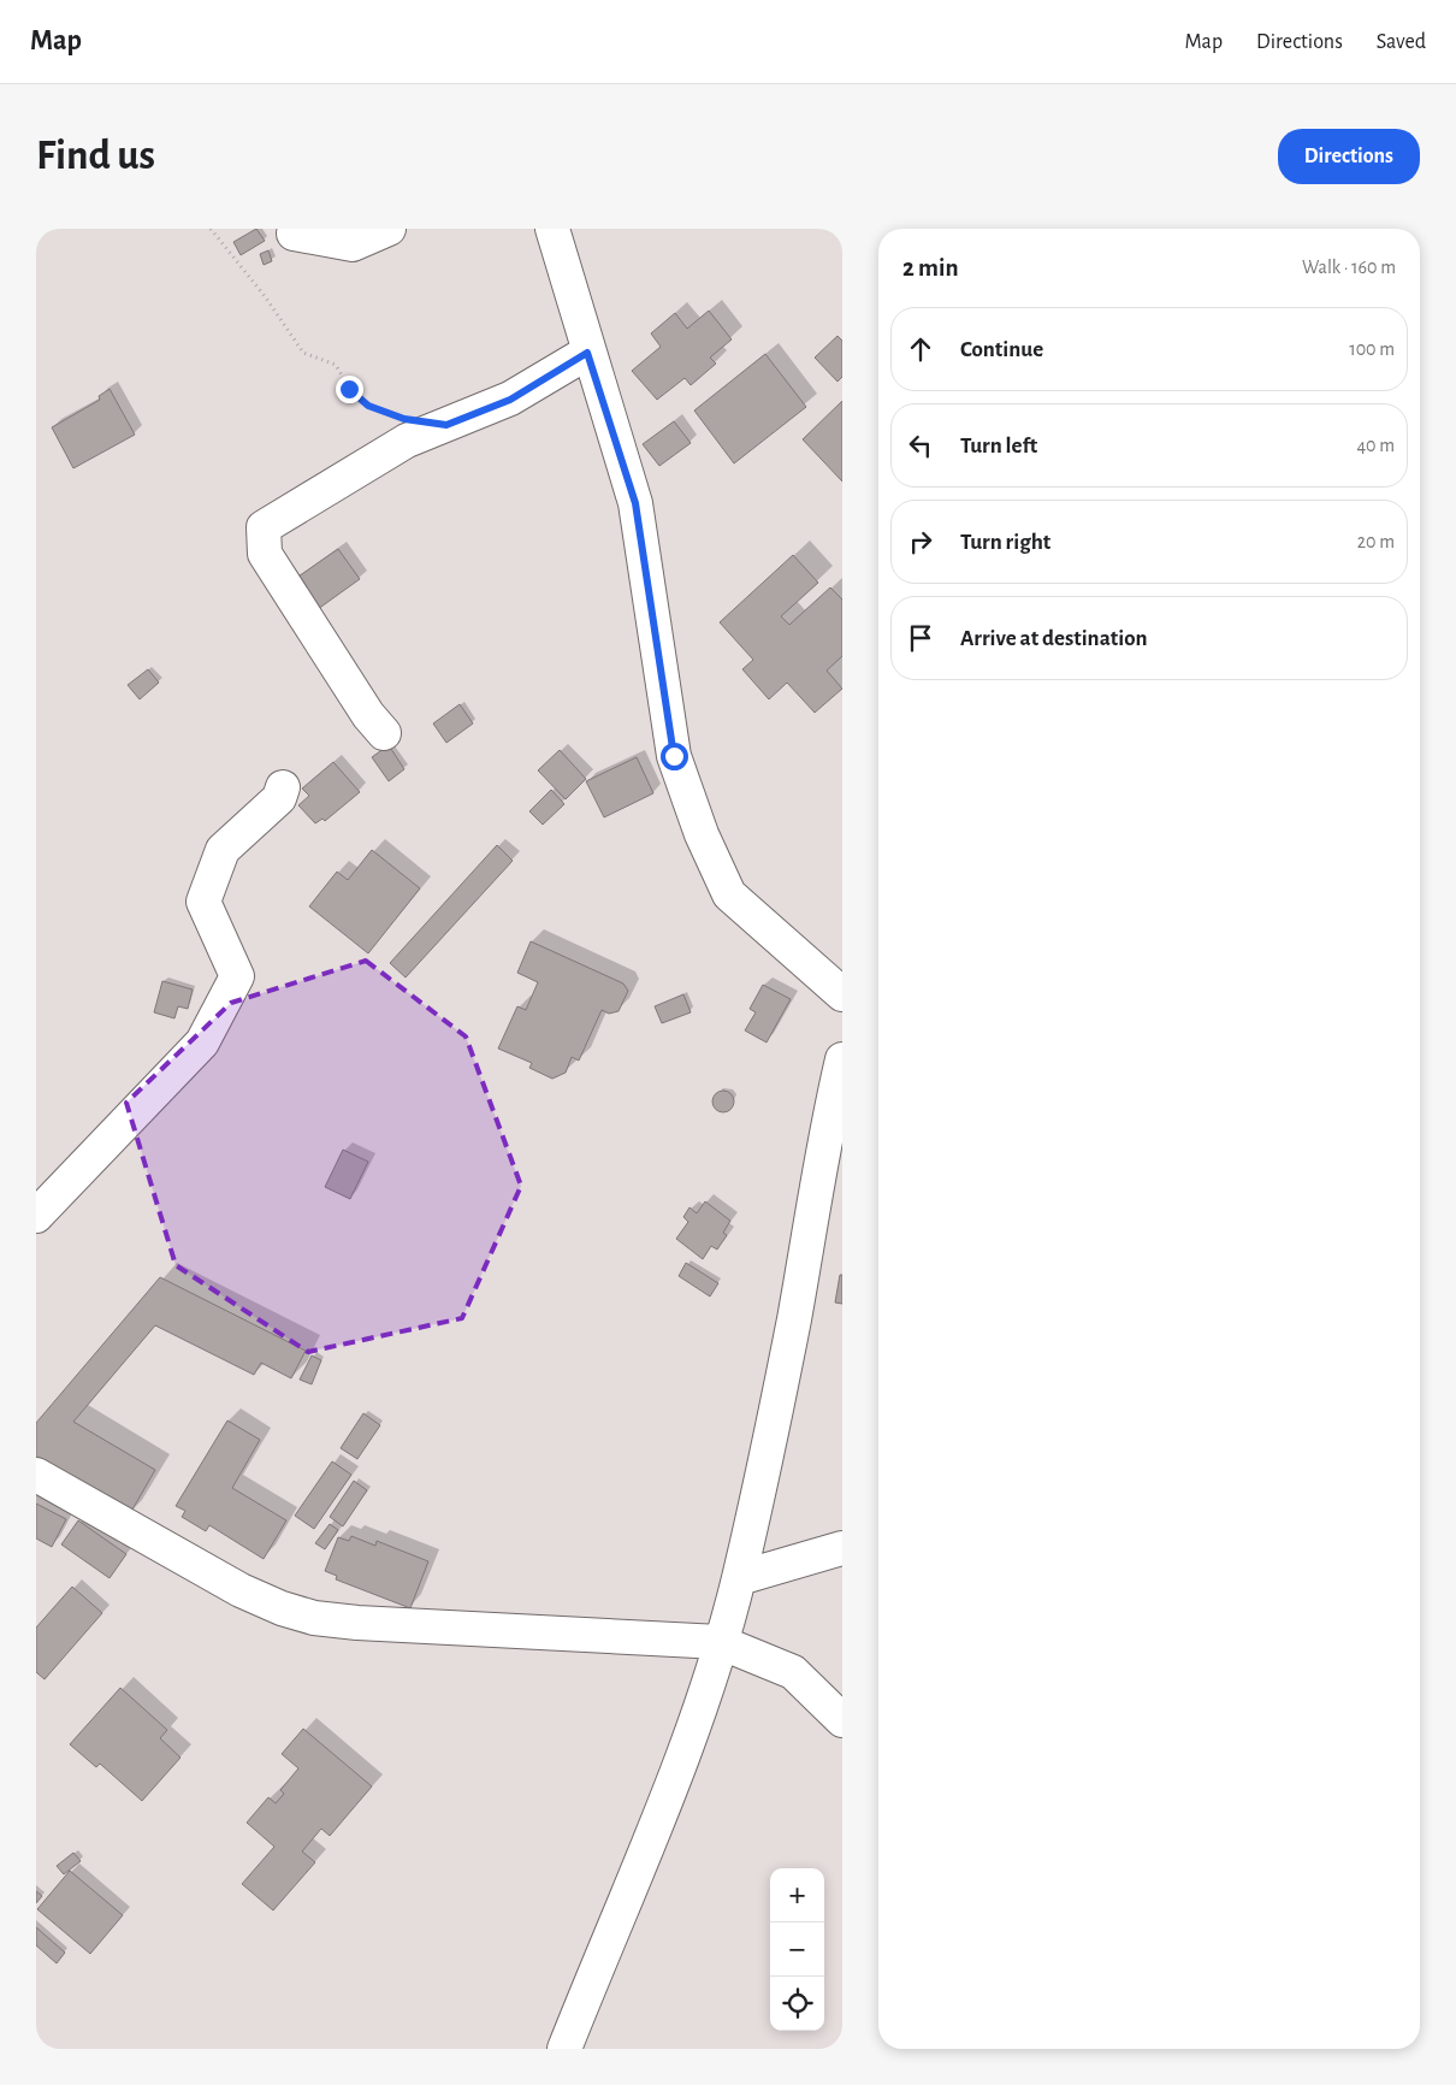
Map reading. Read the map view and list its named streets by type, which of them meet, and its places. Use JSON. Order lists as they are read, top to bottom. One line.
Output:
{"page":{"header":"Map","nav":["Map","Directions","Saved"],"buttons":"Directions","title":"Find us","heading":["2 min","Walk · 160 m"],"list":[["Continue","100 m"],["Turn left","40 m"],["Turn right","20 m"],"Arrive at destination"],"map_buttons":["+","−"]}}
